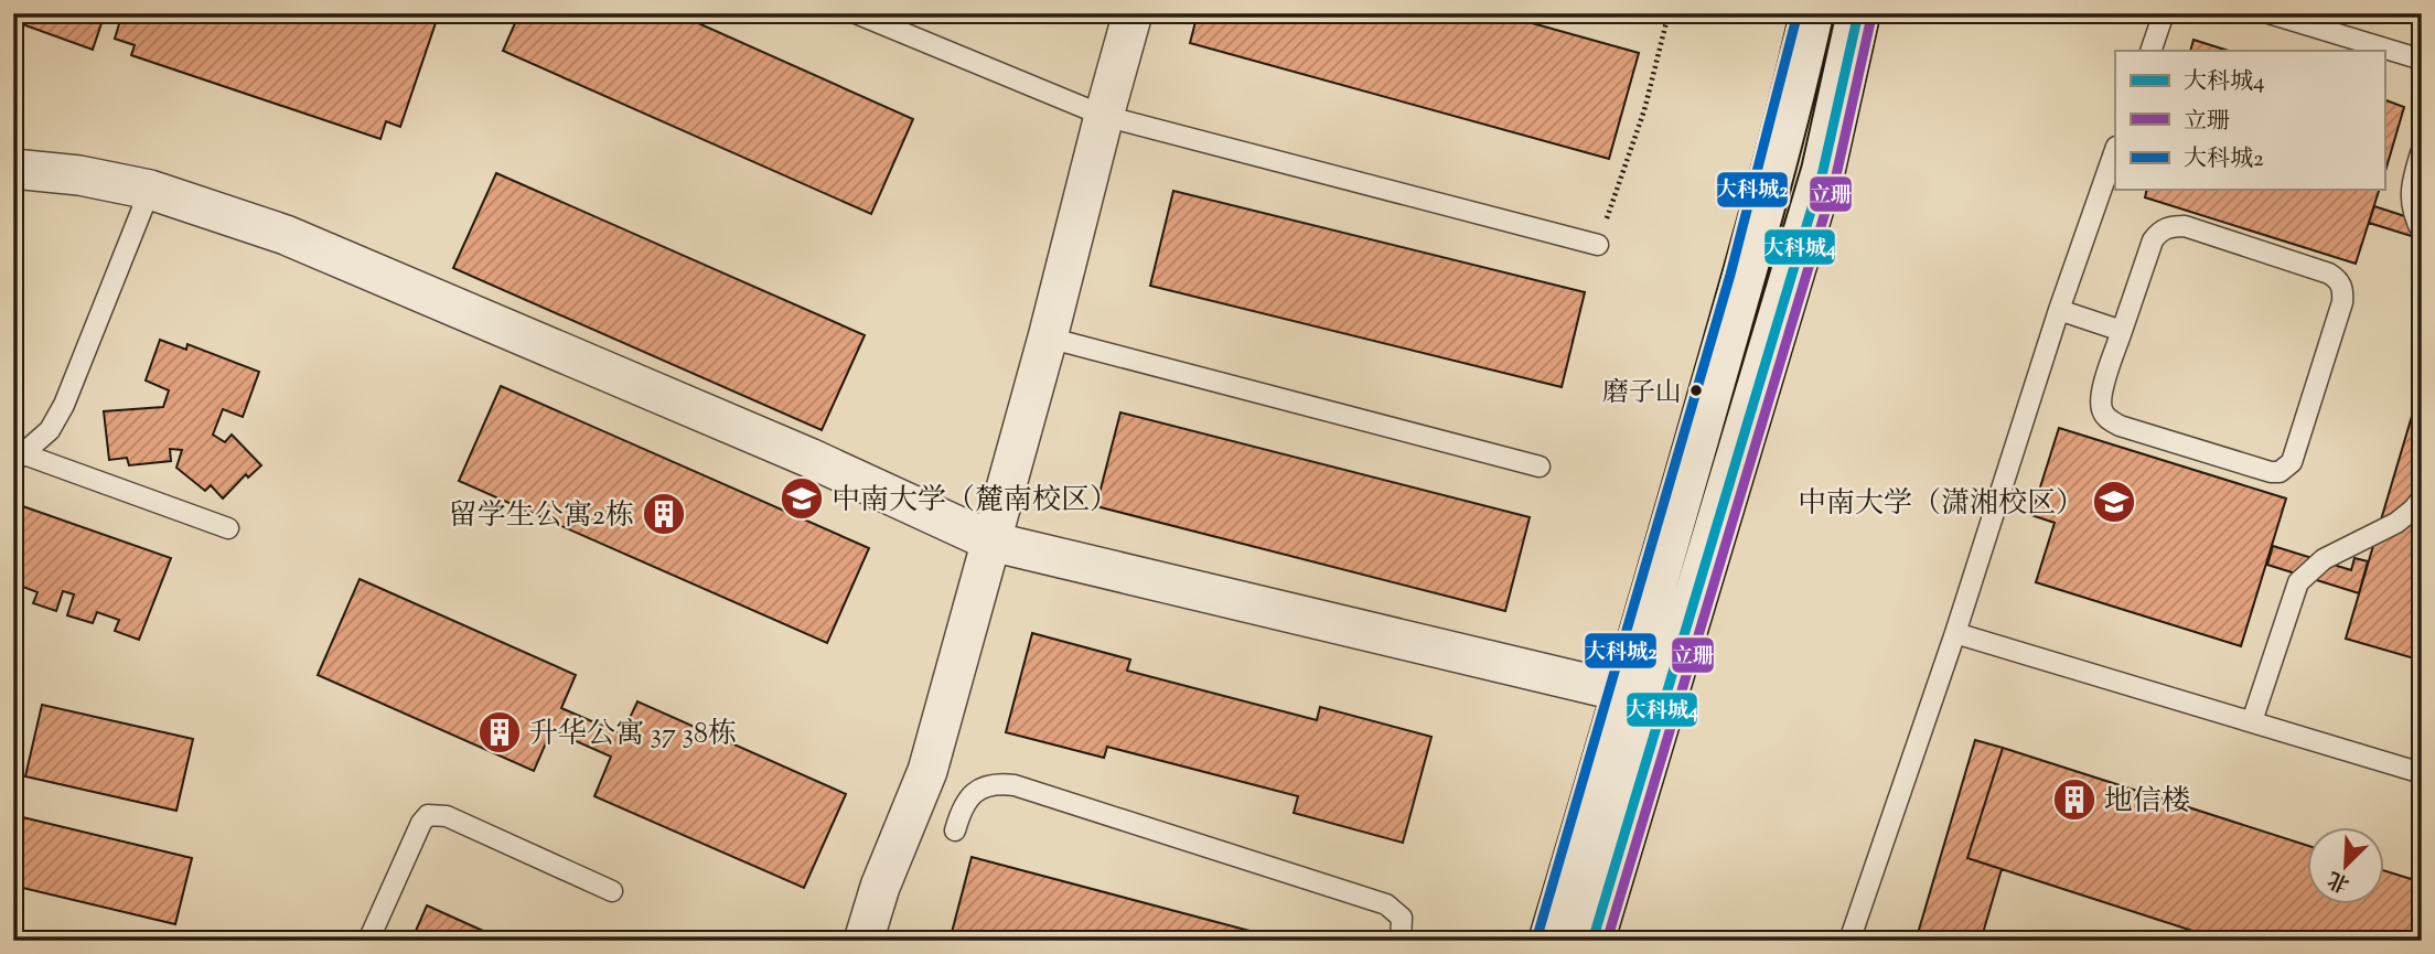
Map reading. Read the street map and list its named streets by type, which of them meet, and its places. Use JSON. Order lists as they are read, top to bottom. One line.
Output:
{"places":{"other":["磨子山"],"school or university":["中南大学（麓南校区）","中南大学（潇湘校区）"],"building":["留学生公寓2栋","升华公寓 37 38栋","地信楼"]},"lines":["transit line 大科城4","transit line 大科城2","transit line 立珊"],"legend":["大科城4","立珊","大科城2"],"north":"bottom left"}
